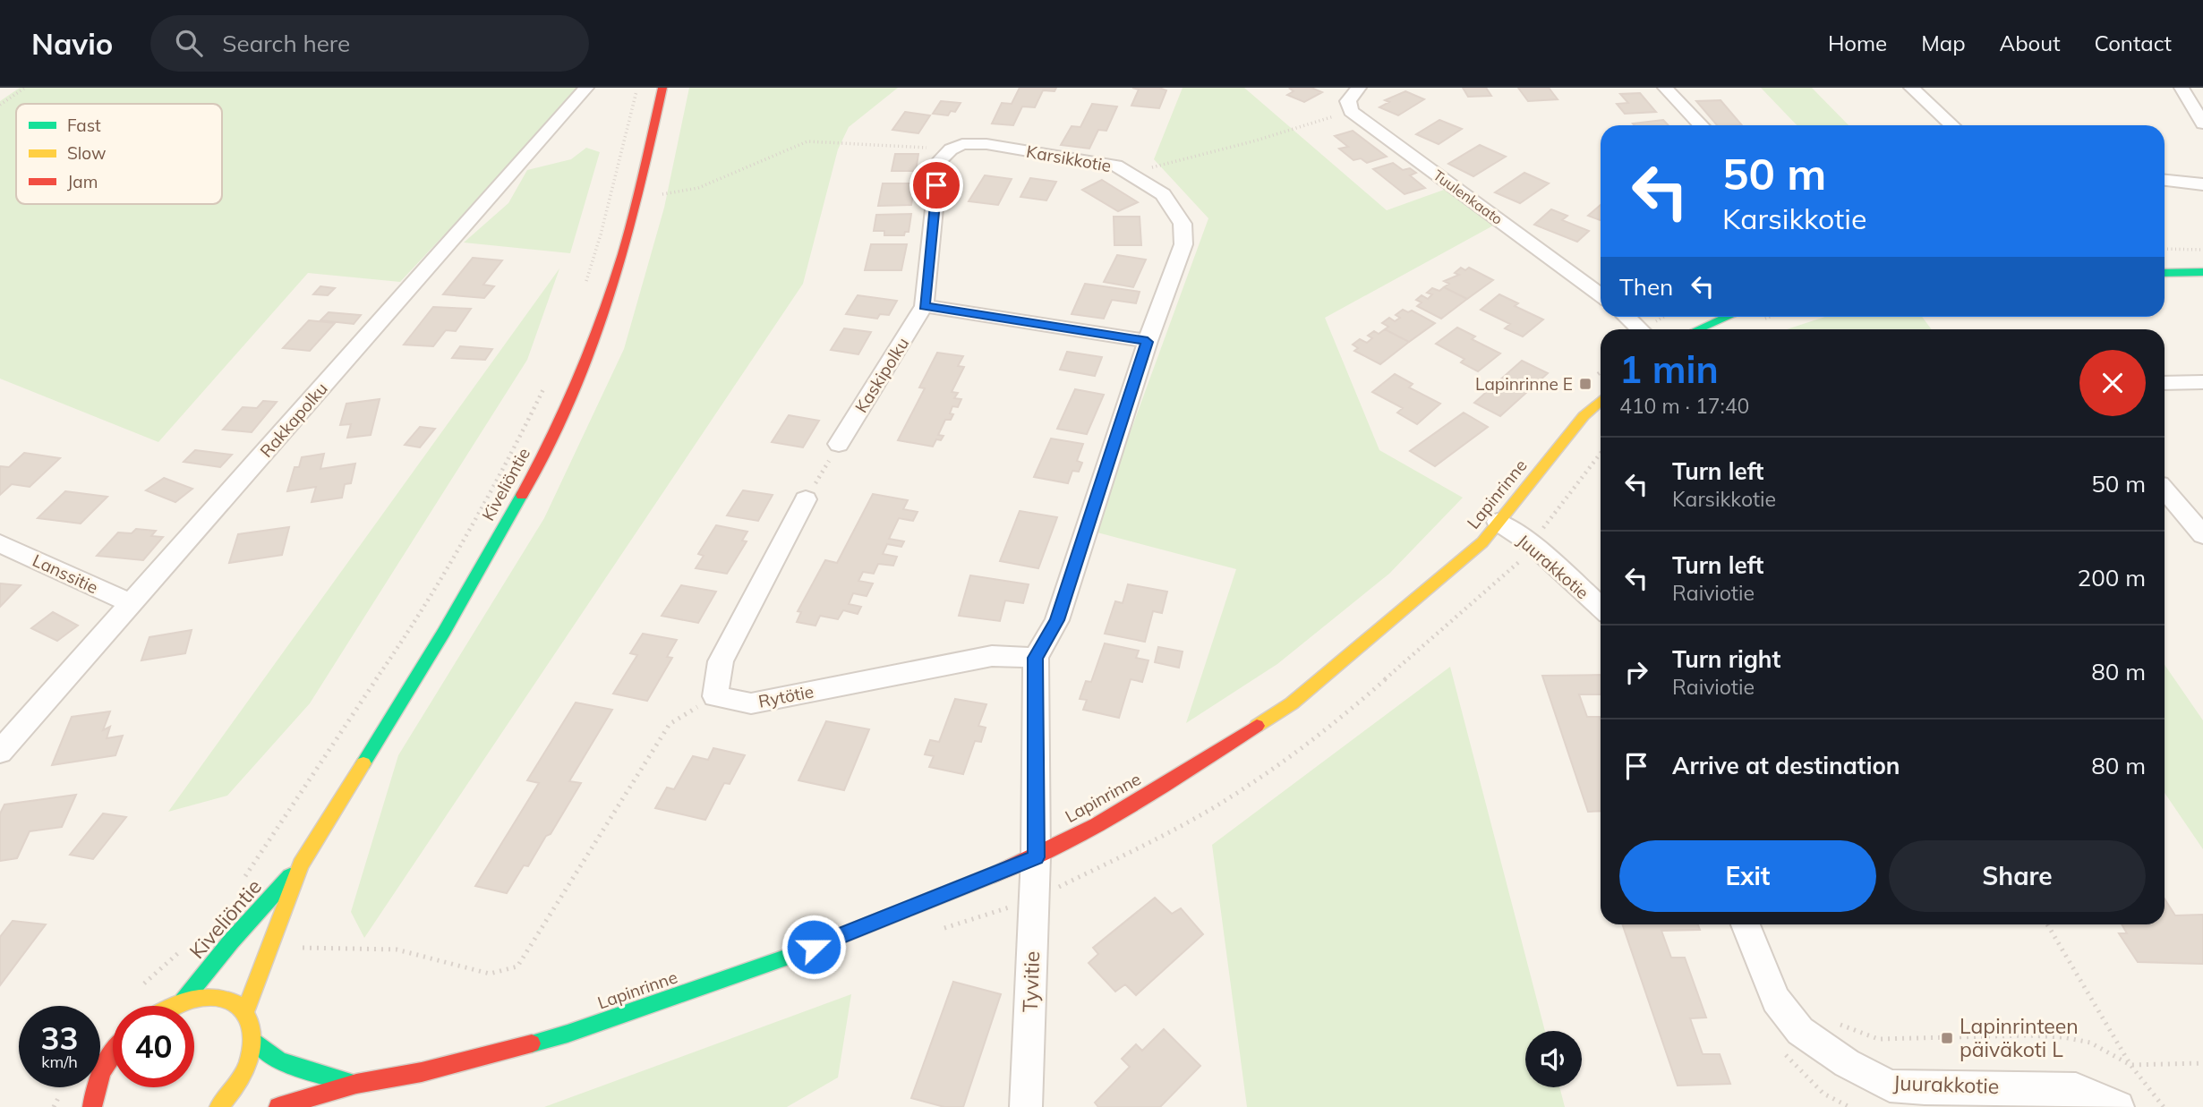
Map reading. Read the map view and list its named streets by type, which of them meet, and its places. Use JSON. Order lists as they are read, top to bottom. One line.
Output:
{"streets":{"street":["Karsikkotie","Tuulenkaato","Kaskipolku","Rakkapolku","Kiveliöntie","Lapinrinne","Juurakkotie","Lanssitie","Rytötie","Tyvitie"]},"crossings":[["Karsikkotie","Lapinrinne"],["Karsikkotie","Rytötie"],["Karsikkotie","Tyvitie"],["Rakkapolku","Lanssitie"],["Lapinrinne","Juurakkotie"],["Lapinrinne","Tyvitie"]],"places":{"transit":["Lapinrinne E","Lapinrinteen päiväkoti L"]},"legend":["Fast","Slow","Jam"],"page":{"header":"Navio","search":"Search here","nav":["Home","Map","About","Contact"],"turn":["50 m","Karsikkotie"],"then":"Then","heading":["1 min","410 m · 17:40"],"list":[{"name":"Turn left","note":"Karsikkotie","value":"50 m"},{"name":"Turn left","note":"Raiviotie","value":"200 m"},{"name":"Turn right","note":"Raiviotie","value":"80 m"},{"name":"Arrive at destination","value":"80 m"}],"buttons":["Exit","Share"],"speed":"33 km/h","limit":"40"}}
